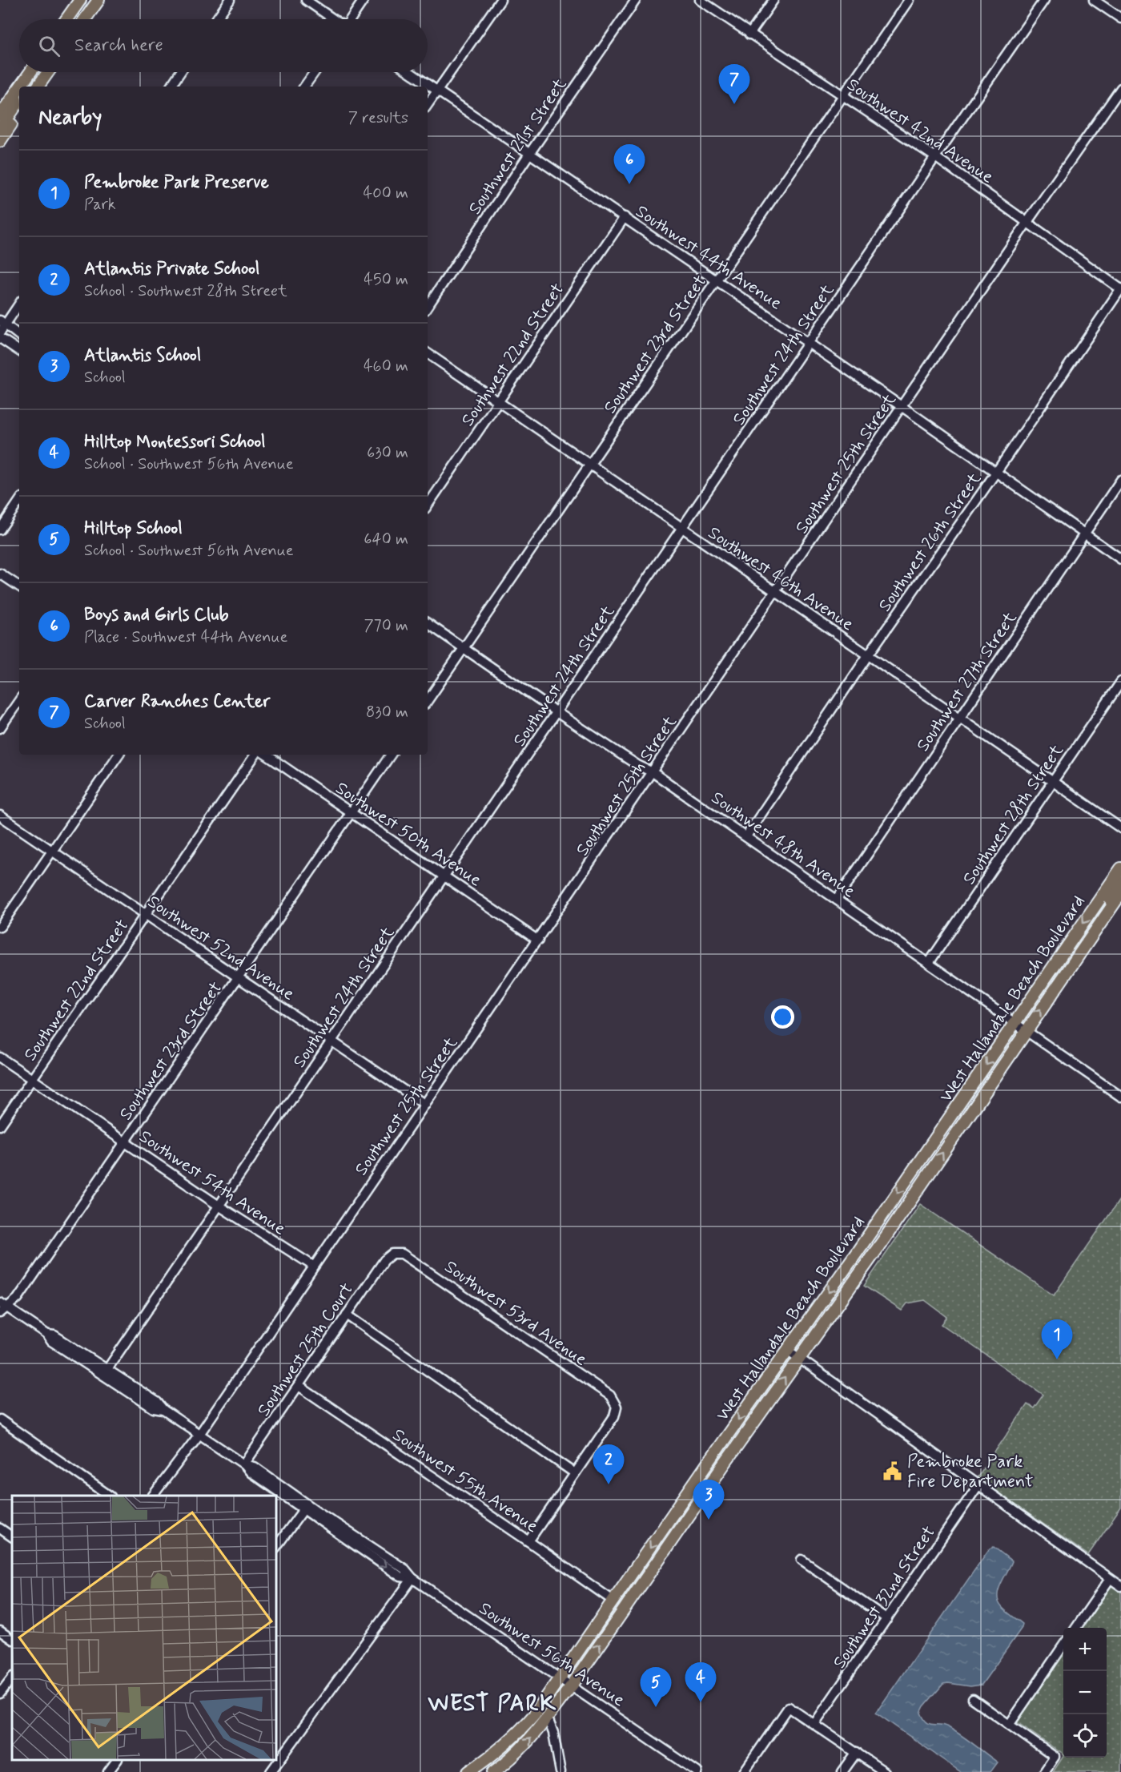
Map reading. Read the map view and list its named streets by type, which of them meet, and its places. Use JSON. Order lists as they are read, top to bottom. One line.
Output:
{"streets":{"main road":["West Hallandale Beach Boulevard"],"street":["Southwest 42nd Avenue","Southwest 21st Street","Southwest 44th Avenue","Southwest 23rd Street","Southwest 22nd Street","Southwest 24th Street","Southwest 25th Street","Southwest 26th Street","Southwest 46th Avenue","Southwest 27th Street","Southwest 28th Street","Southwest 50th Avenue","Southwest 48th Avenue","Southwest 52nd Avenue","Southwest 54th Avenue","Southwest 53rd Avenue","Southwest 25th Court","Southwest 55th Avenue","Southwest 32nd Street","Southwest 56th Avenue"]},"crossings":[["Southwest 42nd Avenue","Southwest 23rd Street"],["Southwest 42nd Avenue","Southwest 24th Street"],["Southwest 42nd Avenue","Southwest 25th Street"],["Southwest 42nd Avenue","Southwest 26th Street"],["Southwest 21st Street","Southwest 44th Avenue"],["Southwest 44th Avenue","Southwest 23rd Street"],["Southwest 44th Avenue","Southwest 22nd Street"],["Southwest 44th Avenue","Southwest 24th Street"],["Southwest 44th Avenue","Southwest 25th Street"],["Southwest 44th Avenue","Southwest 26th Street"],["Southwest 44th Avenue","Southwest 27th Street"],["Southwest 23rd Street","Southwest 46th Avenue"],["Southwest 23rd Street","Southwest 50th Avenue"],["Southwest 23rd Street","Southwest 48th Avenue"],["Southwest 23rd Street","Southwest 52nd Avenue"],["Southwest 23rd Street","Southwest 54th Avenue"],["Southwest 23rd Street","Southwest 56th Avenue"],["Southwest 22nd Street","Southwest 46th Avenue"],["Southwest 22nd Street","Southwest 52nd Avenue"],["Southwest 22nd Street","Southwest 54th Avenue"],["Southwest 24th Street","Southwest 46th Avenue"],["Southwest 24th Street","Southwest 50th Avenue"],["Southwest 24th Street","Southwest 48th Avenue"],["Southwest 24th Street","Southwest 52nd Avenue"],["Southwest 24th Street","Southwest 54th Avenue"],["Southwest 24th Street","Southwest 56th Avenue"],["Southwest 25th Street","Southwest 46th Avenue"],["Southwest 25th Street","Southwest 50th Avenue"],["Southwest 25th Street","Southwest 48th Avenue"],["Southwest 25th Street","Southwest 52nd Avenue"],["Southwest 25th Street","Southwest 54th Avenue"],["Southwest 25th Street","Southwest 56th Avenue"],["Southwest 26th Street","Southwest 46th Avenue"],["Southwest 26th Street","Southwest 48th Avenue"],["Southwest 46th Avenue","Southwest 27th Street"],["Southwest 46th Avenue","Southwest 28th Street"],["Southwest 27th Street","Southwest 48th Avenue"],["Southwest 28th Street","Southwest 48th Avenue"],["Southwest 48th Avenue","West Hallandale Beach Boulevard"],["West Hallandale Beach Boulevard","Southwest 55th Avenue"],["West Hallandale Beach Boulevard","Southwest 56th Avenue"],["Southwest 53rd Avenue","Southwest 25th Court"],["Southwest 25th Court","Southwest 55th Avenue"],["Southwest 25th Court","Southwest 56th Avenue"]],"districts":["WEST PARK"],"places":{"public building":["Pembroke Park Fire Department"]},"page":{"search":"Search here","pins":["7","6","1","2","3","4","5"],"heading":["Nearby","7 results"],"list":[{"mark":"1","name":"Pembroke Park Preserve","note":"Park","value":"400 m"},{"mark":"2","name":"Atlantis Private School","note":"School · Southwest 28th Street","value":"450 m"},{"mark":"3","name":"Atlantis School","note":"School","value":"460 m"},{"mark":"4","name":"Hilltop Montessori School","note":"School · Southwest 56th Avenue","value":"630 m"},{"mark":"5","name":"Hilltop School","note":"School · Southwest 56th Avenue","value":"640 m"},{"mark":"6","name":"Boys and Girls Club","note":"Place · Southwest 44th Avenue","value":"770 m"},{"mark":"7","name":"Carver Ranches Center","note":"School","value":"830 m"}],"map_buttons":["+","−"]}}
